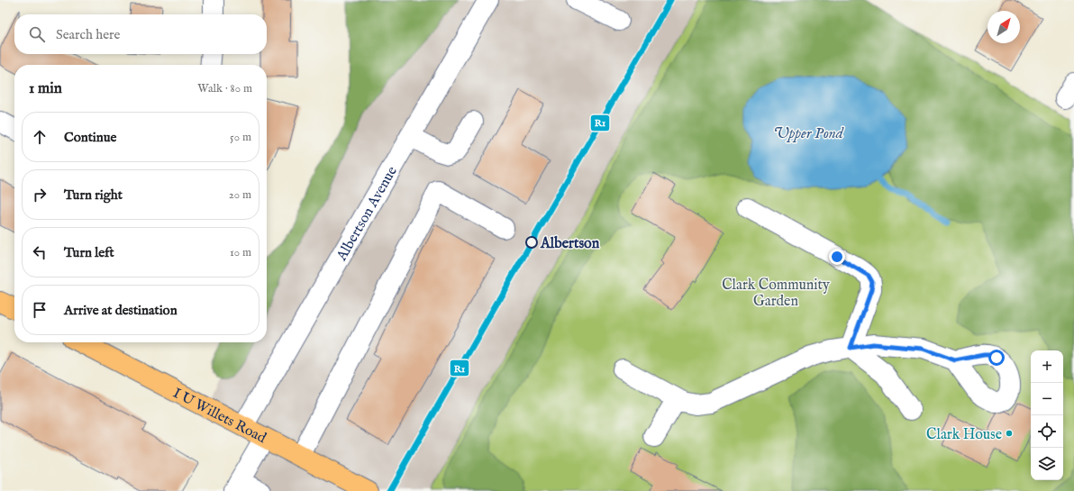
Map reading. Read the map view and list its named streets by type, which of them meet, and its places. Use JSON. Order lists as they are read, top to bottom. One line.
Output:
{"streets":{"main road":["I U Willets Road"],"street":["Albertson Avenue"]},"crossings":[["Albertson Avenue","I U Willets Road"]],"water":["Upper Pond"],"parks":["Clark Community Garden"],"places":["Albertson","Clark House"],"lines":["transit line R1"],"north":"top right","page":{"search":"Search here","heading":["1 min","Walk · 80 m"],"list":[["Continue","50 m"],["Turn right","20 m"],["Turn left","10 m"],"Arrive at destination"],"map_buttons":["+","−"]}}
